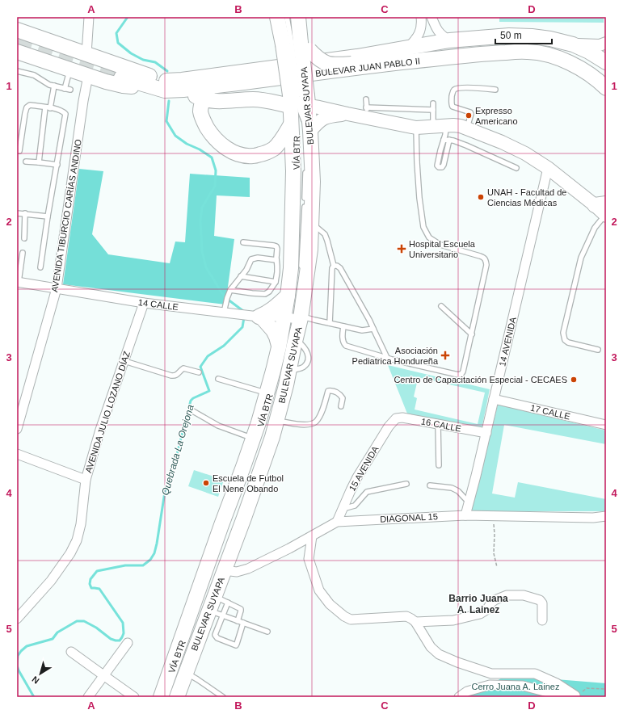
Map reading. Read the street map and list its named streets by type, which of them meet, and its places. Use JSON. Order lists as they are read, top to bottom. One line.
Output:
{"streets":{"main road":["BULEVAR JUAN PABLO II","BULEVAR SUYAPA"],"street":["AVENIDA TIBURCIO CARÍAS ANDINO","14 CALLE","14 AVENIDA","AVENIDA JULIO LOZANO DÍAZ","17 CALLE","16 CALLE","15 AVENIDA","DIAGONAL 15"],"lane":["VÍA BTR"]},"crossings":[["BULEVAR SUYAPA","VÍA BTR"],["BULEVAR SUYAPA","14 CALLE"],["BULEVAR SUYAPA","DIAGONAL 15"],["VÍA BTR","14 CALLE"],["AVENIDA TIBURCIO CARÍAS ANDINO","14 CALLE"],["14 CALLE","AVENIDA JULIO LOZANO DÍAZ"],["14 AVENIDA","17 CALLE"],["14 AVENIDA","16 CALLE"],["14 AVENIDA","DIAGONAL 15"],["16 CALLE","15 AVENIDA"],["15 AVENIDA","DIAGONAL 15"]],"districts":["Barrio Juana A. Lainez"],"water":["Quebrada La Orejona"],"parks":["Cerro Juana A. Lainez"],"places":{"other":["Expresso Americano","UNAH - Facultad de Ciencias Médicas","Centro de Capacitación Especial - CECAES","Escuela de Futbol El Nene Obando"],"health":["Hospital Escuela Universitario","Asociación Pediatrica Hondureña"]},"scale_bar":"50 m","north":"bottom left","grid":{"columns":["A","B","C","D"],"rows":["1","2","3","4","5"]}}
